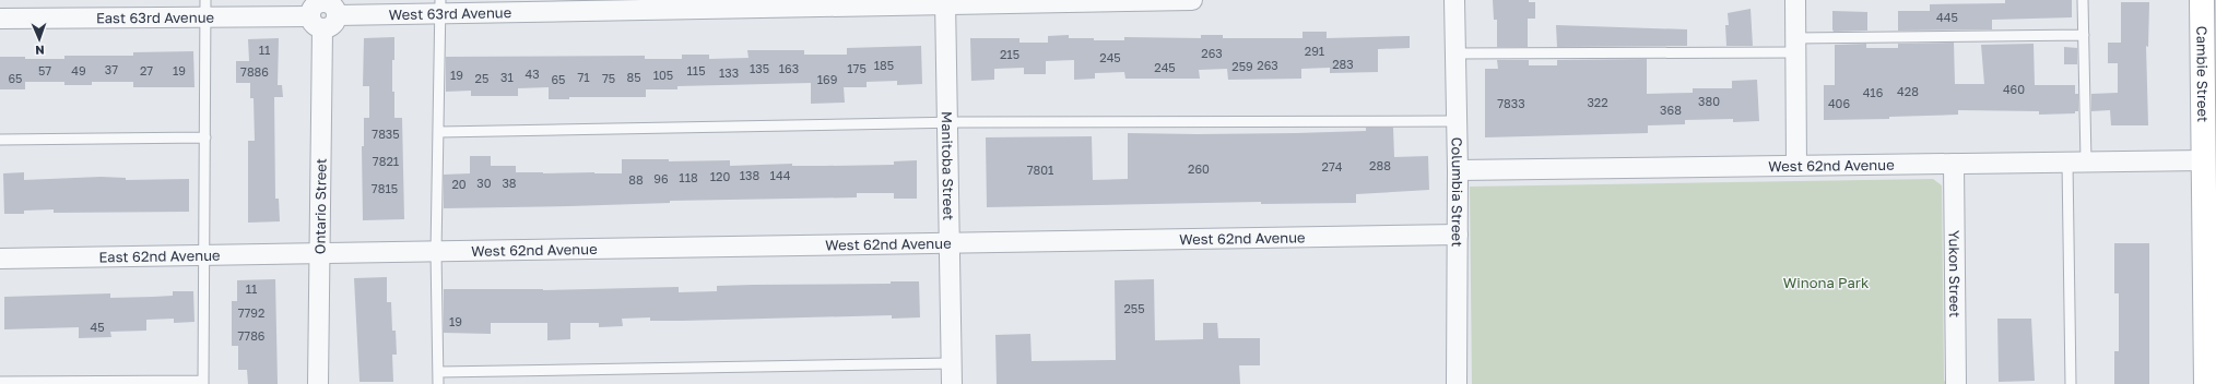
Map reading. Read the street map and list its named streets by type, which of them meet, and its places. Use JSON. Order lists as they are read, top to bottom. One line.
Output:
{"streets":{"main road":["Cambie Street"],"street":["West 63rd Avenue","East 63rd Avenue","Manitoba Street","West 62nd Avenue","Columbia Street","Ontario Street","East 62nd Avenue","Yukon Street"]},"crossings":[["West 63rd Avenue","East 63rd Avenue"],["West 63rd Avenue","Manitoba Street"],["West 63rd Avenue","Ontario Street"],["East 63rd Avenue","Ontario Street"],["Cambie Street","West 62nd Avenue"],["Manitoba Street","West 62nd Avenue"],["West 62nd Avenue","Columbia Street"],["West 62nd Avenue","Ontario Street"],["West 62nd Avenue","East 62nd Avenue"],["West 62nd Avenue","Yukon Street"],["Ontario Street","East 62nd Avenue"]],"parks":["Winona Park"],"house_numbers":["445","11","291","263","215","245","283","185","263","259","245","135","163","175","37","57","49","27","19","115","7886","133","43","19","105","31","71","85","65","25","75","65","169","460","428","416","380","322","7833","406","368","7835","7821","288","274","260","7801","138","144","120","118","96","88","30","38","20","7815","11","255","7792","19","45","7786"],"north":"bottom"}
